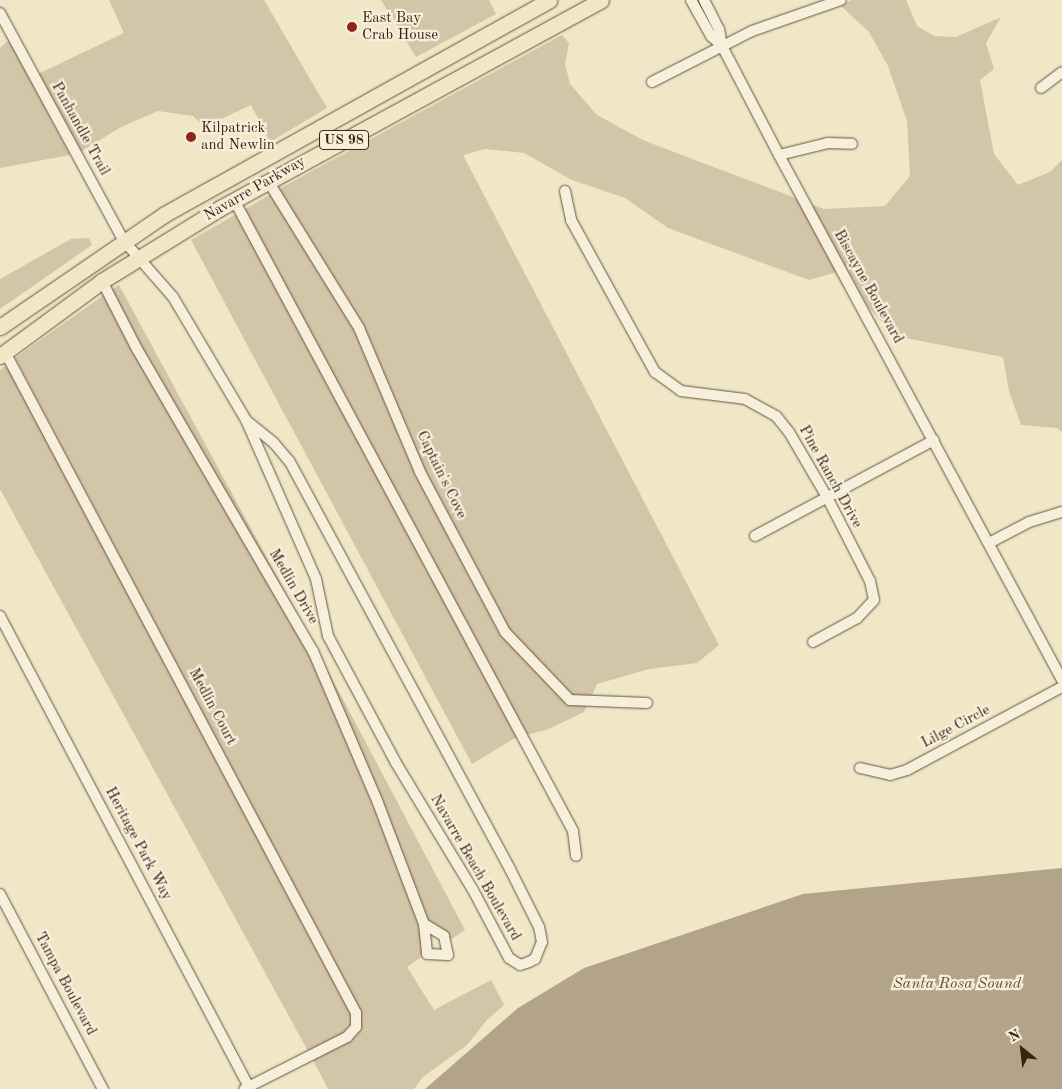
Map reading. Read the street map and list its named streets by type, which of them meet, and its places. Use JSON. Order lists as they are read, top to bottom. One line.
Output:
{"streets":{"highway":["US 98","Navarre Parkway"],"street":["Panhandle Trail","Biscayne Boulevard","Captain's Cove","Pine Ranch Drive","Medlin Drive","Medlin Court","Lilge Circle","Heritage Park Way","Navarre Beach Boulevard","Tampa Boulevard"]},"crossings":[["Panhandle Trail","Navarre Parkway"],["Panhandle Trail","Navarre Beach Boulevard"],["Navarre Parkway","Captain's Cove"],["Navarre Parkway","Medlin Drive"],["Navarre Parkway","Medlin Court"],["Medlin Court","Heritage Park Way"]],"water":["Santa Rosa Sound"],"places":["East Bay Crab House","Kilpatrick and Newlin"],"north":"top left"}
